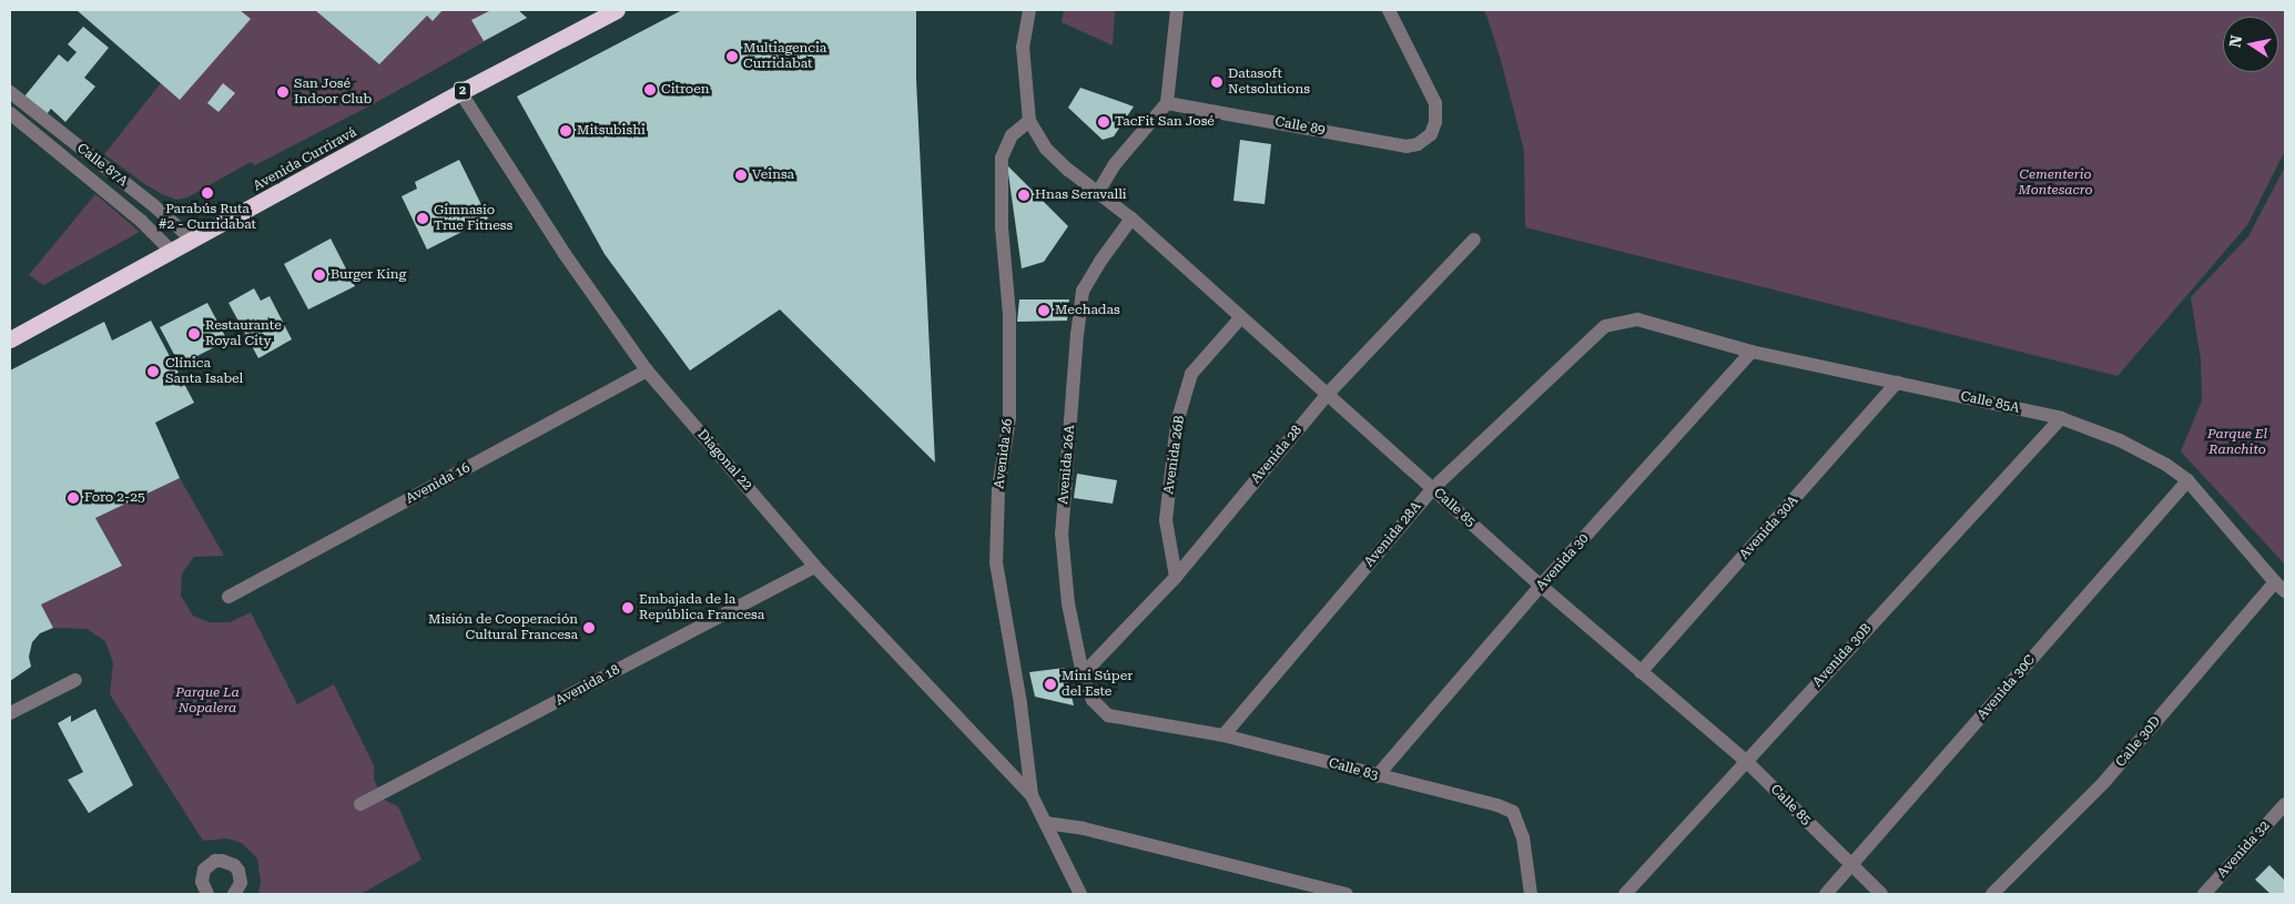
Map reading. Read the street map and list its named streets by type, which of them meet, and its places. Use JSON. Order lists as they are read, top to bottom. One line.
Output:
{"streets":{"highway":["2","Avenida Curriravá"],"street":["Calle 89","Calle 87A","Calle 85A","Avenida 26","Avenida 26B","Avenida 28","Diagonal 22","Avenida 26A","Avenida 16","Calle 85","Avenida 30A","Avenida 28A","Avenida 30","Avenida 30B","Avenida 18","Avenida 30C","Calle 30D","Calle 83","Avenida 32"]},"crossings":[["Avenida Curriravá","Calle 87A"],["Avenida Curriravá","Diagonal 22"],["Calle 85A","Avenida 30A"],["Calle 85A","Avenida 28A"],["Calle 85A","Avenida 30"],["Calle 85A","Avenida 30B"],["Calle 85A","Avenida 30C"],["Calle 85A","Calle 30D"],["Avenida 26","Diagonal 22"],["Avenida 26","Calle 85"],["Avenida 26B","Avenida 28"],["Avenida 26B","Calle 85"],["Avenida 28","Avenida 26A"],["Avenida 28","Calle 85"],["Diagonal 22","Avenida 16"],["Diagonal 22","Avenida 18"],["Avenida 26A","Calle 85"],["Avenida 26A","Calle 83"],["Calle 85","Avenida 30A"],["Calle 85","Avenida 28A"],["Calle 85","Avenida 30"],["Calle 85","Avenida 30B"],["Calle 85","Avenida 30C"],["Avenida 28A","Calle 83"],["Avenida 30","Calle 83"]],"parks":["Cementerio Montesacro","Parque El Ranchito","Parque La Nopalera"],"places":["Multiagencia Curridabat","Datasoft Netsolutions","Citroen","San José Indoor Club","TacFit San José","Mitsubishi","Veinsa","Parabús Ruta #2 - Curridabat","Hnas Seravalli","Gimnasio True Fitness","Burger King","Mechadas","Restaurante Royal City","Clínica Santa Isabel","Foro 2-25","Embajada de la República Francesa","Misión de Cooperación Cultural Francesa","Mini Súper del Este"],"north":"left"}
